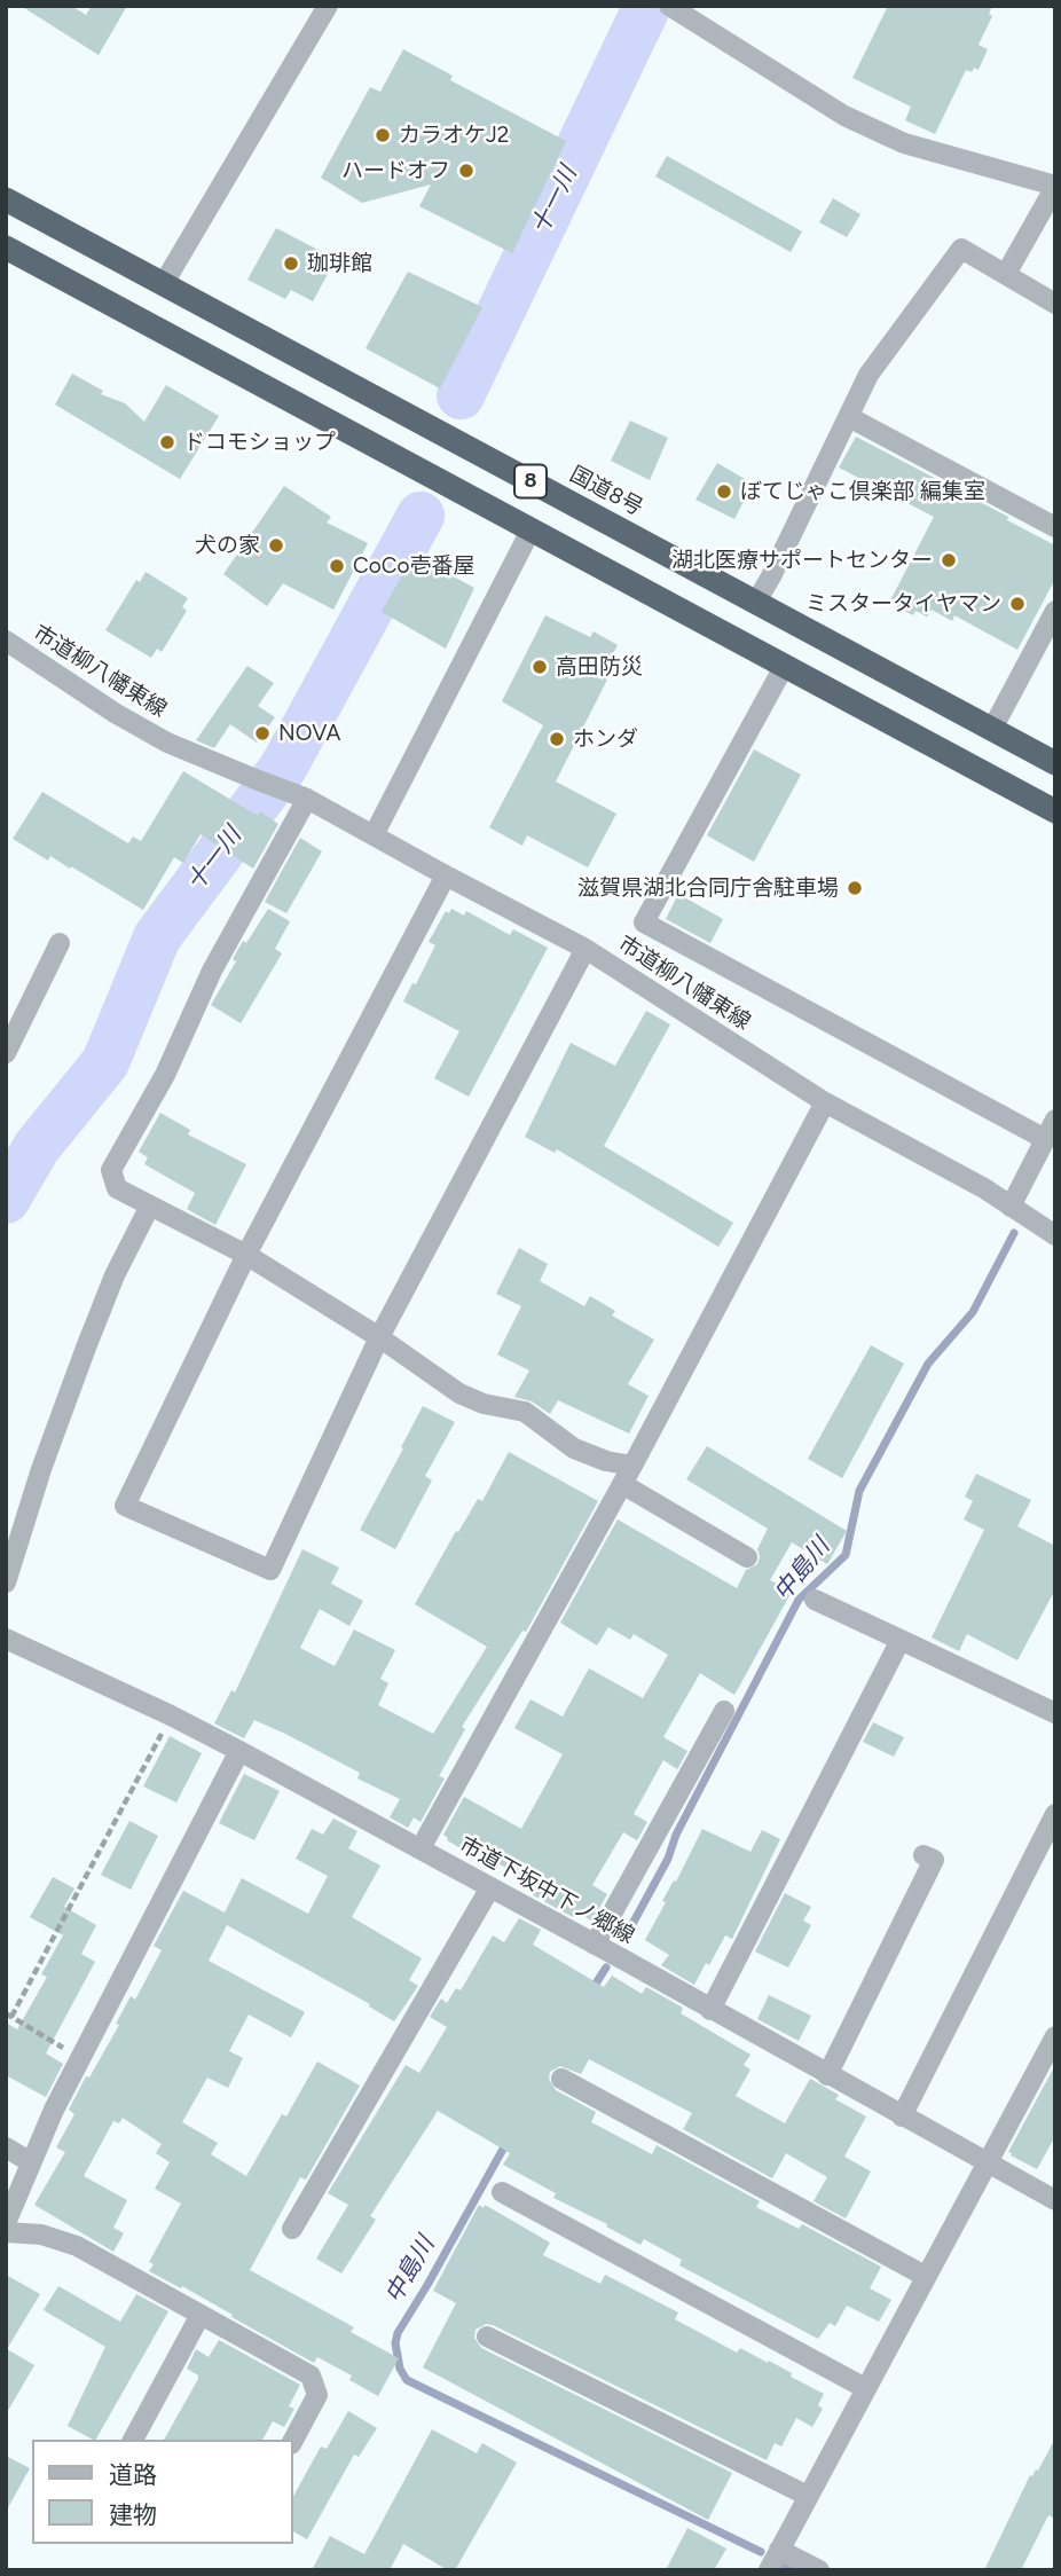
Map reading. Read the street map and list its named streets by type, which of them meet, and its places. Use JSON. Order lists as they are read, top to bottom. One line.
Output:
{"streets":{"highway":["8","国道8号"],"street":["市道柳八幡東線","市道下坂中下ノ郷線"]},"water":["十一川","中島川"],"places":["カラオケJ2","ハードオフ","珈琲館","ドコモショップ","ぼてじゃこ倶楽部 編集室","犬の家","湖北医療サポートセンター","CoCo壱番屋","ミスタータイヤマン","高田防災","NOVA","ホンダ","滋賀県湖北合同庁舎駐車場"],"legend":["道路","建物"]}
